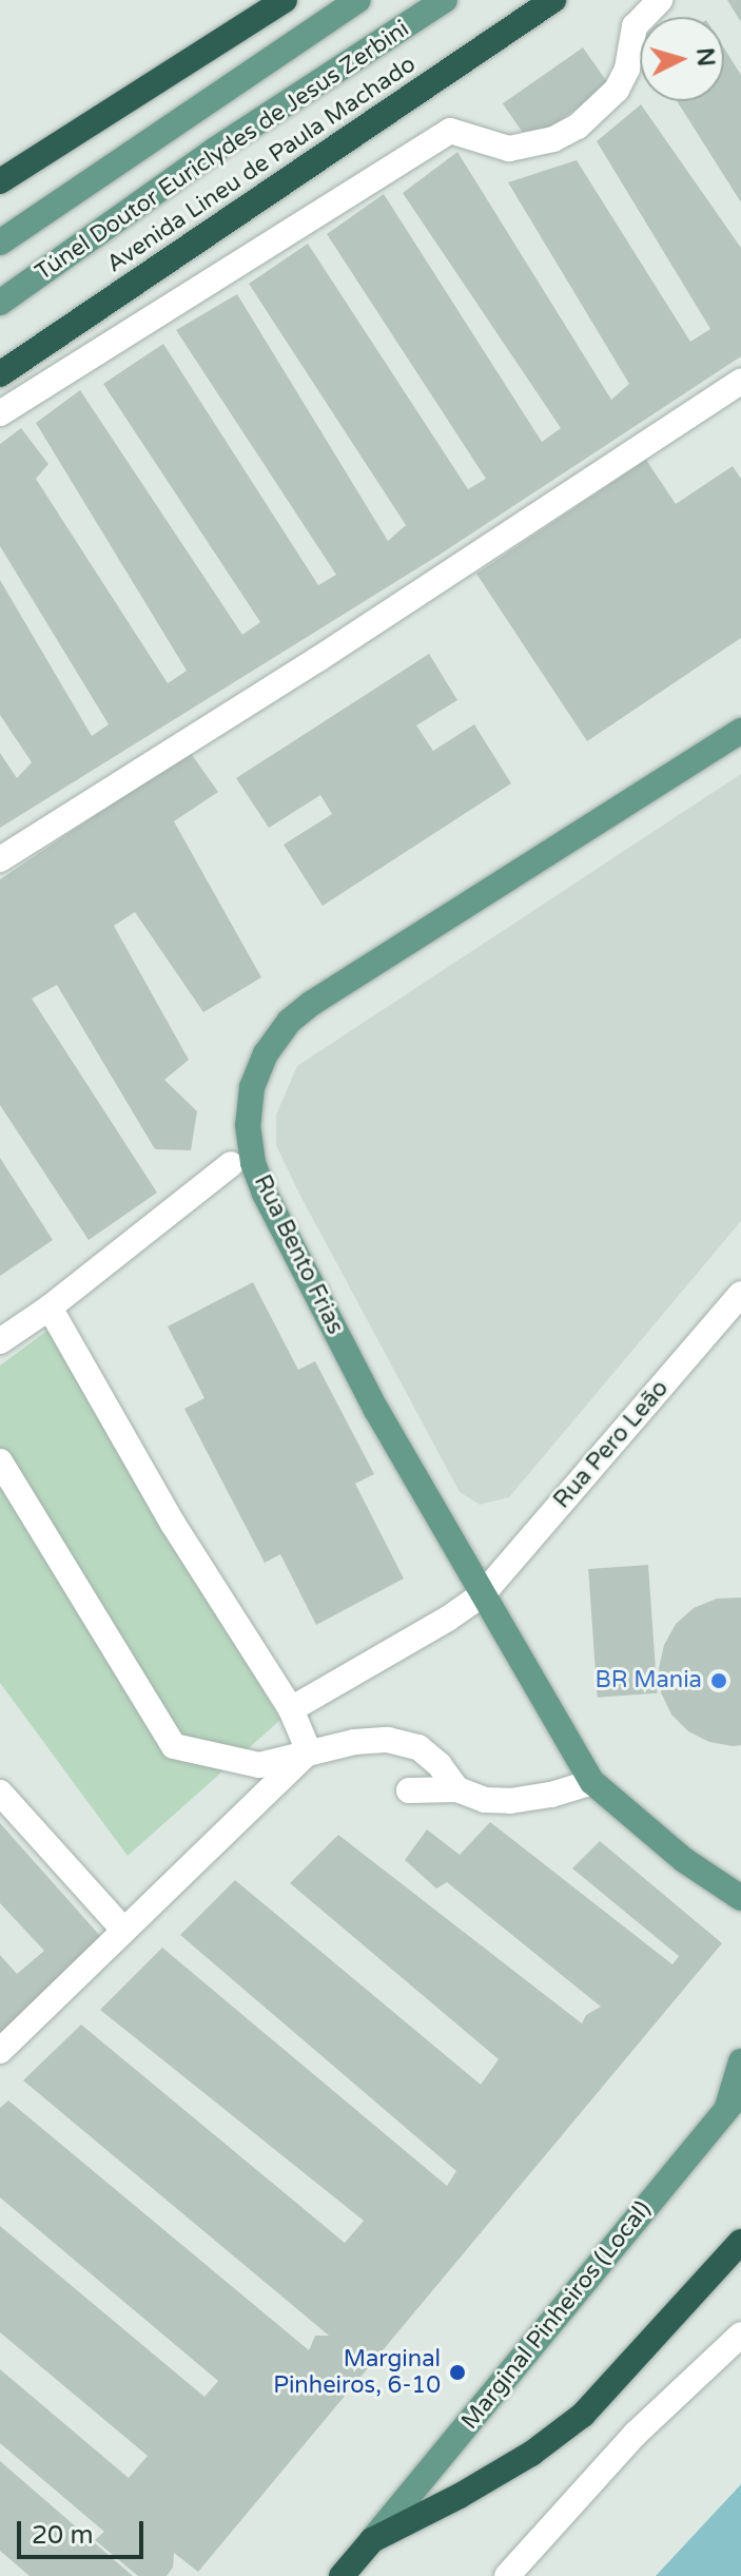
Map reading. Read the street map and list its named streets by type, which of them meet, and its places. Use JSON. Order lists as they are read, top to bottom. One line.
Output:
{"streets":{"highway":["Avenida Lineu de Paula Machado"],"main road":["Túnel Doutor Euriclydes de Jesus Zerbini","Rua Bento Frias","Marginal Pinheiros (Local)"],"street":["Rua Pero Leão"]},"crossings":[["Rua Bento Frias","Rua Pero Leão"]],"places":["BR Mania","Marginal Pinheiros, 6-10"],"scale_bar":"20 m","north":"right"}
